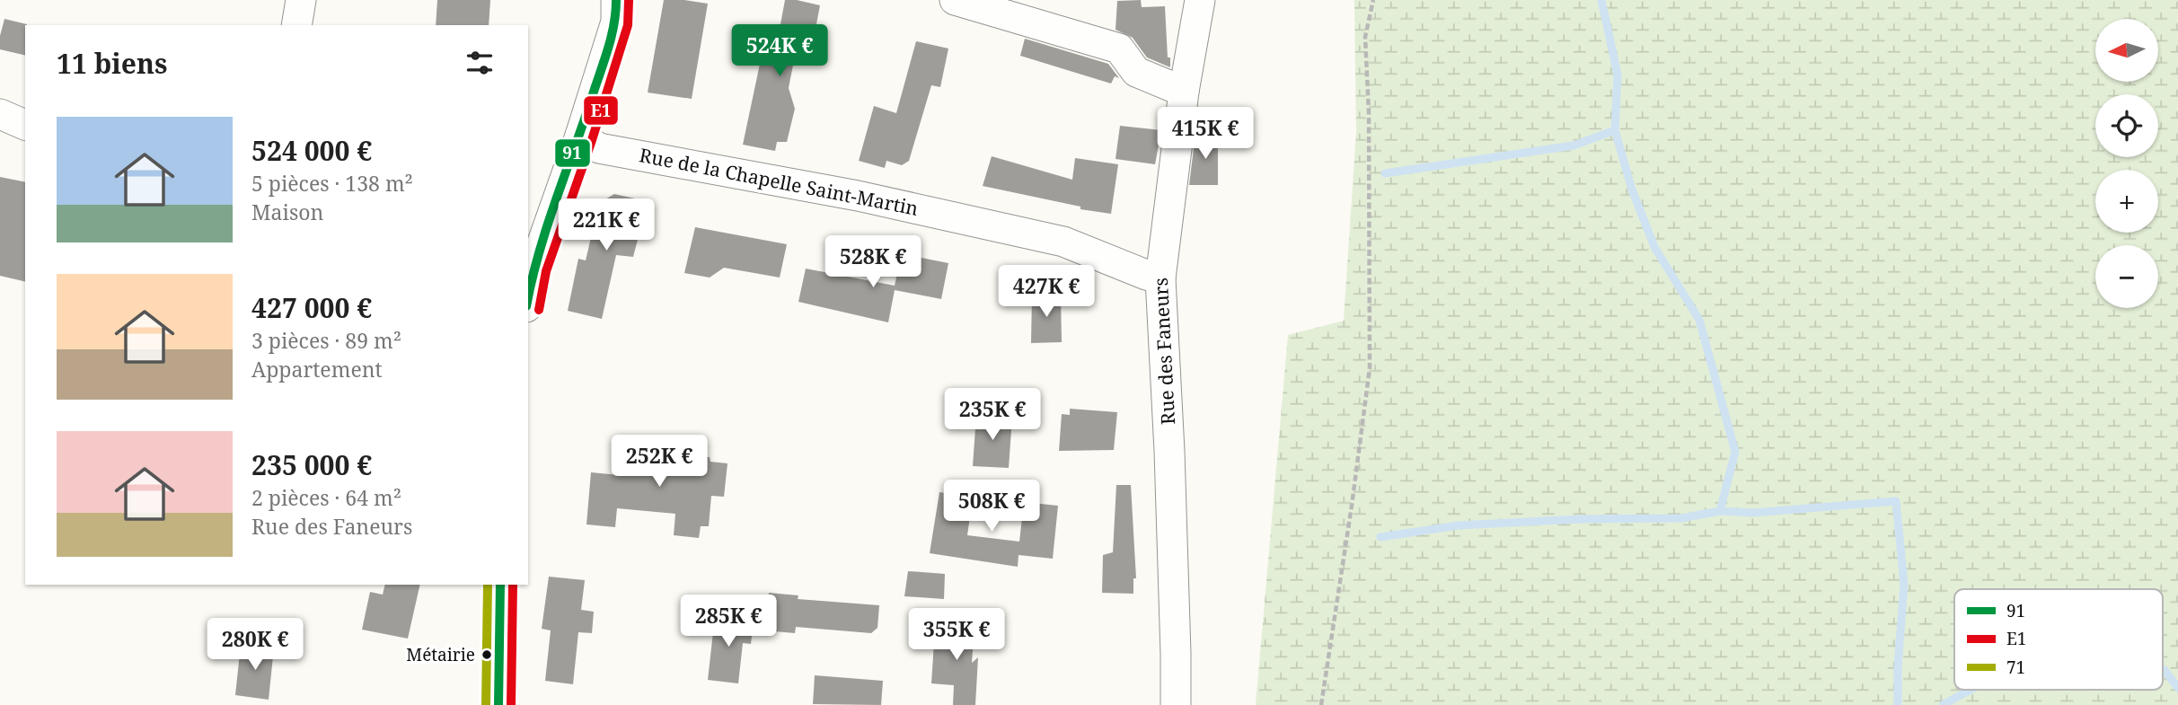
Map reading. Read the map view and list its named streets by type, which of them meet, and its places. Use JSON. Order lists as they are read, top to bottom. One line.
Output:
{"streets":{"street":["Rue de la Chapelle Saint-Martin","Rue des Faneurs"]},"crossings":[["Rue de la Chapelle Saint-Martin","Rue des Faneurs"]],"places":["Métairie"],"lines":["transit line 91","transit line E1","transit line 71"],"legend":["91","E1","71"],"north":"left","page":{"map_buttons":["+","−"],"price":["524K €","415K €","221K €","528K €","427K €","235K €","252K €","508K €","285K €","355K €","280K €"],"heading":"11 biens","list":[{"name":"524 000 €","note":"5 pièces · 138 m² · Maison"},{"name":"427 000 €","note":"3 pièces · 89 m² · Appartement"},{"name":"235 000 €","note":"2 pièces · 64 m² · Rue des Faneurs"}]}}
